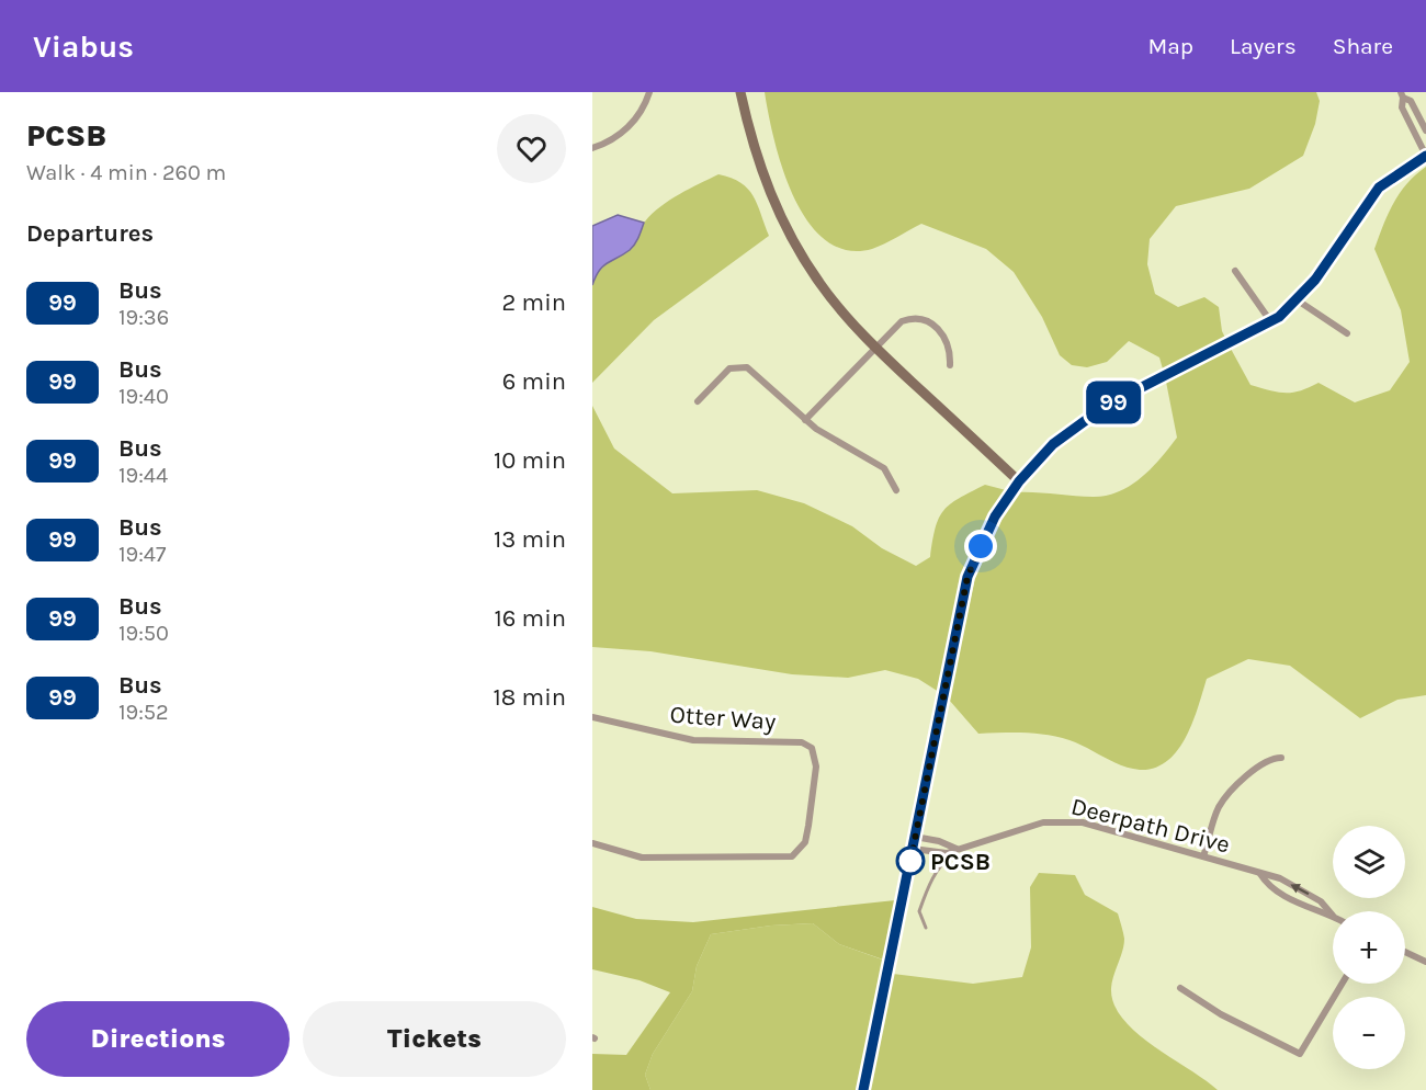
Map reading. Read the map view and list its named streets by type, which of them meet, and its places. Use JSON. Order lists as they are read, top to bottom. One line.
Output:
{"streets":{"street":["Otter Way","Deerpath Drive"]},"places":["PCSB"],"lines":["bus line 99"],"page":{"header":"Viabus","nav":["Map","Layers","Share"],"heading":[["PCSB","Walk · 4 min · 260 m"],"Departures"],"on_map":"99","list":[{"mark":"99","name":"Bus","note":"19:36","value":"2 min"},{"mark":"99","name":"Bus","note":"19:40","value":"6 min"},{"mark":"99","name":"Bus","note":"19:44","value":"10 min"},{"mark":"99","name":"Bus","note":"19:47","value":"13 min"},{"mark":"99","name":"Bus","note":"19:50","value":"16 min"},{"mark":"99","name":"Bus","note":"19:52","value":"18 min"}],"map_buttons":["+","−"],"buttons":["Directions","Tickets"]}}
